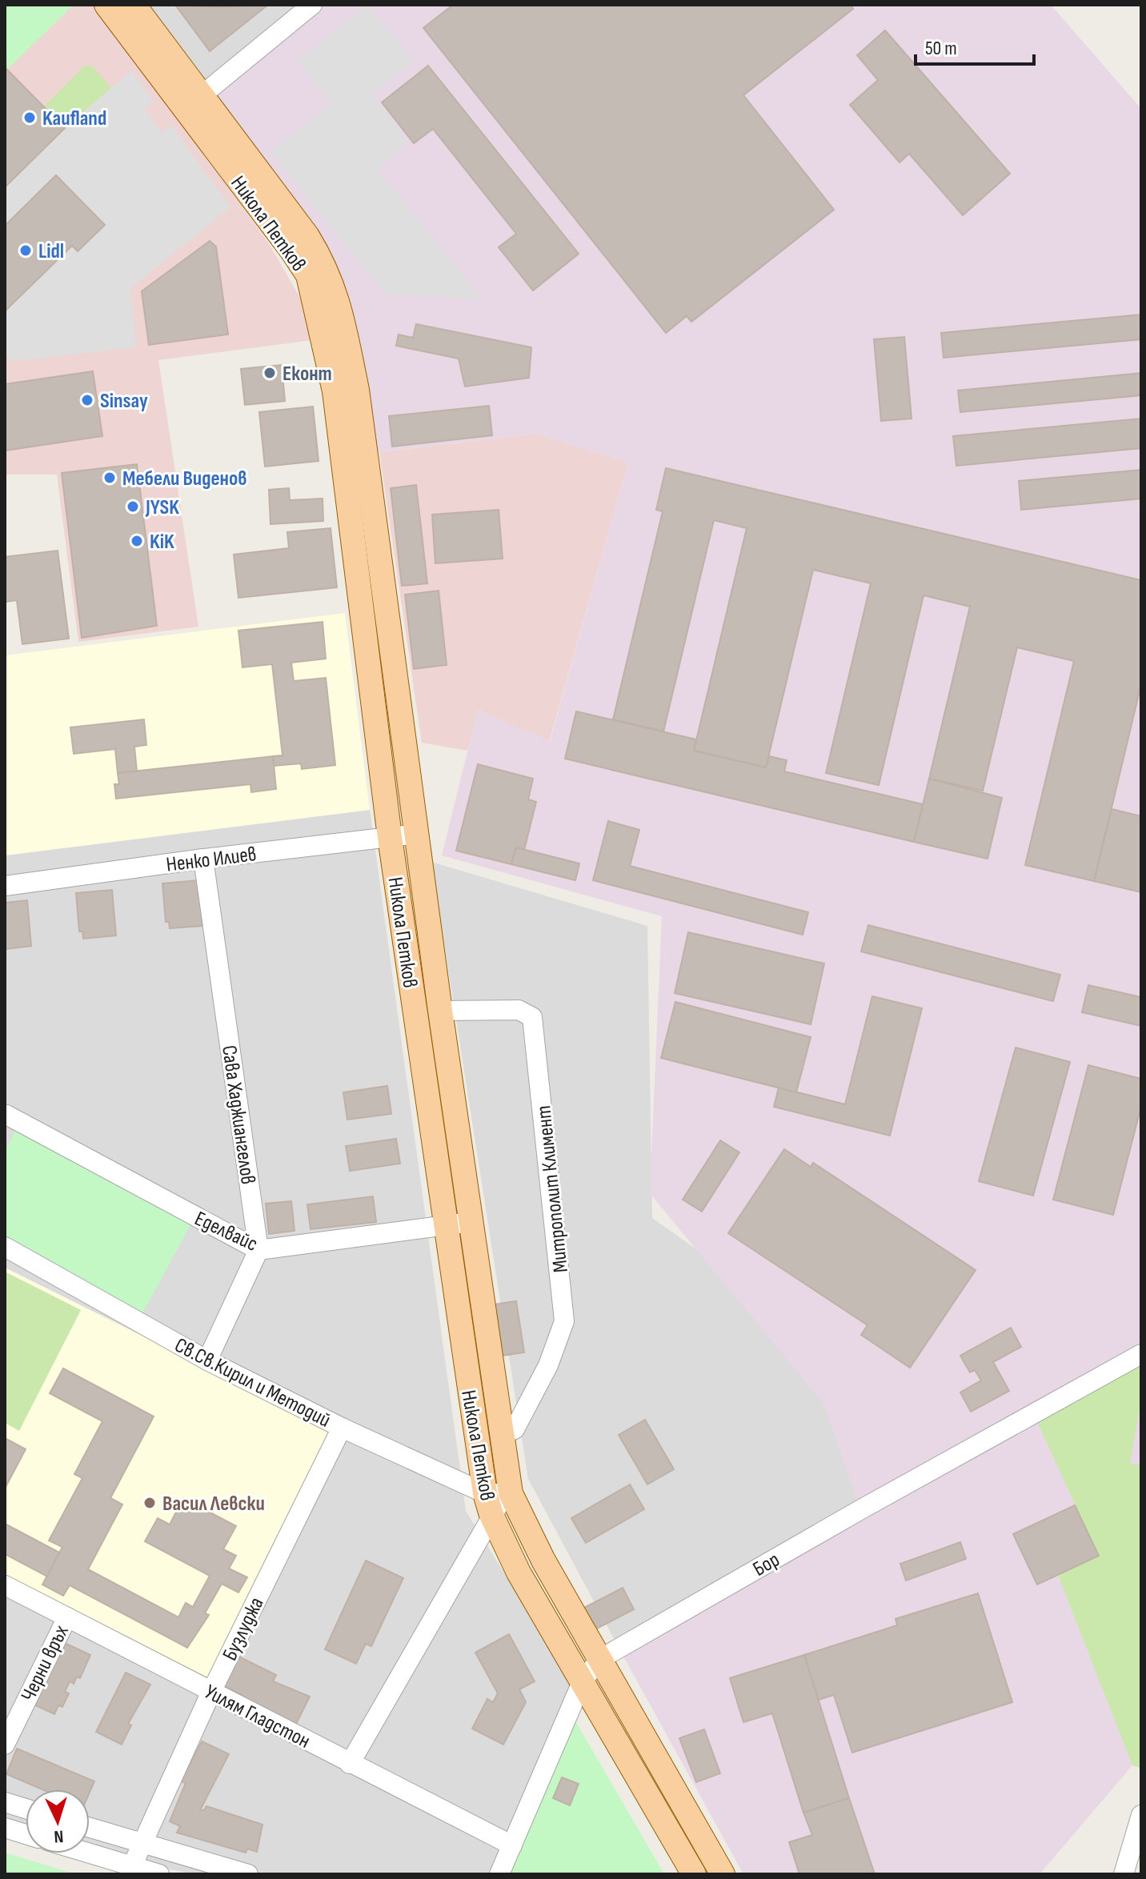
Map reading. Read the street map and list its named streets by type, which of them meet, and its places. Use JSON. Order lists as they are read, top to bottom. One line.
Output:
{"streets":{"main road":["Никола Петков"],"street":["Ненко Илиев","Сава Хаджиангелов","Митрополит Климент","Еделвайс","Св.Св.Кирил и Методий","Бор","Бузлуджа","Черни връх","Уилям Гладстон"]},"crossings":[["Никола Петков","Ненко Илиев"],["Никола Петков","Митрополит Климент"],["Никола Петков","Еделвайс"],["Никола Петков","Св.Св.Кирил и Методий"],["Никола Петков","Бор"],["Ненко Илиев","Сава Хаджиангелов"],["Сава Хаджиангелов","Еделвайс"],["Св.Св.Кирил и Методий","Бузлуджа"],["Бор","Уилям Гладстон"],["Бузлуджа","Уилям Гладстон"],["Черни връх","Уилям Гладстон"]],"places":["Kaufland","Lidl","Еконт","Sinsay","Мебели Виденов","JYSK","KiK","Васил Левски"],"scale_bar":"50 m","north":"bottom"}
